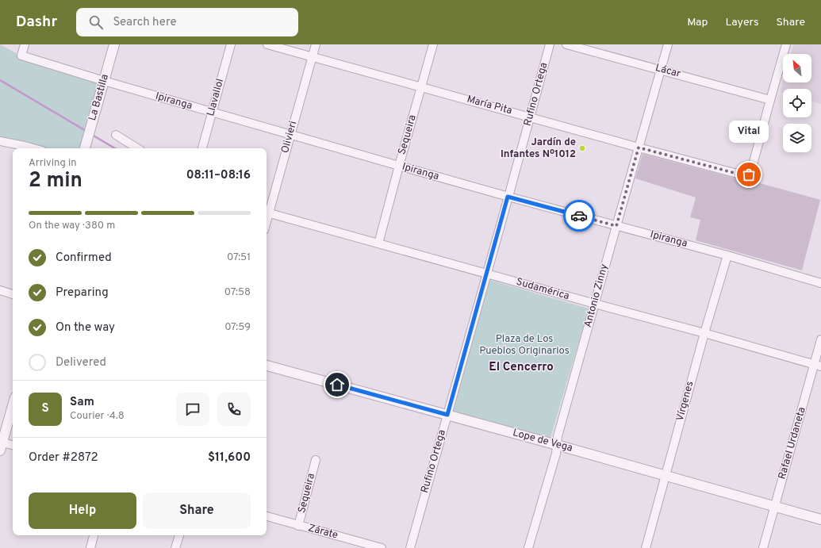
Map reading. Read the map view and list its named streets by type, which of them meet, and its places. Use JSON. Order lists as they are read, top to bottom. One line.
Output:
{"streets":{"street":["Lácar","Rufino Ortega","La Bastilla","Llavallol","Ipiranga","María Pita","Sequeira","Olivieri","Sudamérica","Antonio Zinny","Vírgenes","Lope de Vega","Rafael Urdaneta","Zárate"]},"crossings":[["Lácar","María Pita"],["Lácar","Antonio Zinny"],["Rufino Ortega","Ipiranga"],["Rufino Ortega","María Pita"],["Rufino Ortega","Sudamérica"],["Rufino Ortega","Lope de Vega"],["La Bastilla","Ipiranga"],["Llavallol","Ipiranga"],["Ipiranga","Sequeira"],["Ipiranga","Olivieri"],["Ipiranga","Antonio Zinny"],["Ipiranga","Vírgenes"],["María Pita","Sequeira"],["María Pita","Olivieri"],["María Pita","Antonio Zinny"],["Sequeira","Sudamérica"],["Sequeira","Zárate"],["Olivieri","Sudamérica"],["Sudamérica","Antonio Zinny"],["Sudamérica","Vírgenes"],["Sudamérica","Rafael Urdaneta"],["Antonio Zinny","Lope de Vega"],["Vírgenes","Lope de Vega"],["Lope de Vega","Rafael Urdaneta"]],"districts":["El Cencerro"],"parks":["Plaza de Los Pueblos Originarios"],"places":["Jardín de Infantes Nº1012","Vital"],"north":"top left","page":{"header":"Dashr","search":"Search here","nav":["Map","Layers","Share"],"bubble":"Vital","heading":["2 min","Arriving in","08:11–08:16"],"panel":["Sam","Courier · 4.8","Order #2872","$11,600"],"bar":"On the way · 380 m","list":[["Confirmed","07:51"],["Preparing","07:58"],["On the way","07:59"],"Delivered"],"round":"S","buttons":["Help","Share"]}}
